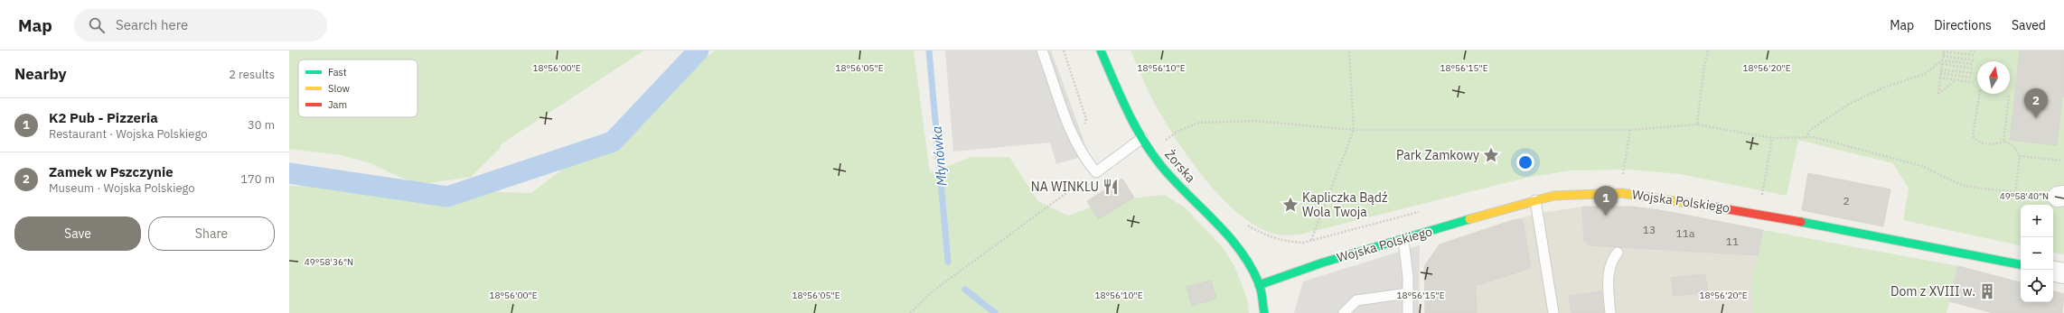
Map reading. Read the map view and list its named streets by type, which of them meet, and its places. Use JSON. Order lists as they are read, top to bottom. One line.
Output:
{"streets":{"street":["Żorska","Wojska Polskiego"]},"crossings":[["Żorska","Wojska Polskiego"]],"water":["Młynówka"],"places":{"place":["Park Zamkowy","Kapliczka Bądź Wola Twoja"],"restaurant":["NA WINKLU"],"building":["Dom z XVIII w."]},"house_numbers":["2","13","11a","11"],"legend":["Fast","Slow","Jam"],"north":"top","page":{"header":"Map","search":"Search here","nav":["Map","Directions","Saved"],"heading":["Nearby","2 results"],"pins":["2","1"],"list":[{"mark":"1","name":"K2 Pub - Pizzeria","note":"Restaurant · Wojska Polskiego","value":"30 m"},{"mark":"2","name":"Zamek w Pszczynie","note":"Museum · Wojska Polskiego","value":"170 m"}],"map_buttons":["+","−"],"buttons":["Save","Share"]},"coordinates":["18°56'00\"E","18°56'05\"E","18°56'10\"E","18°56'15\"E","18°56'20\"E","49°58'40\"N","49°58'36\"N"]}
